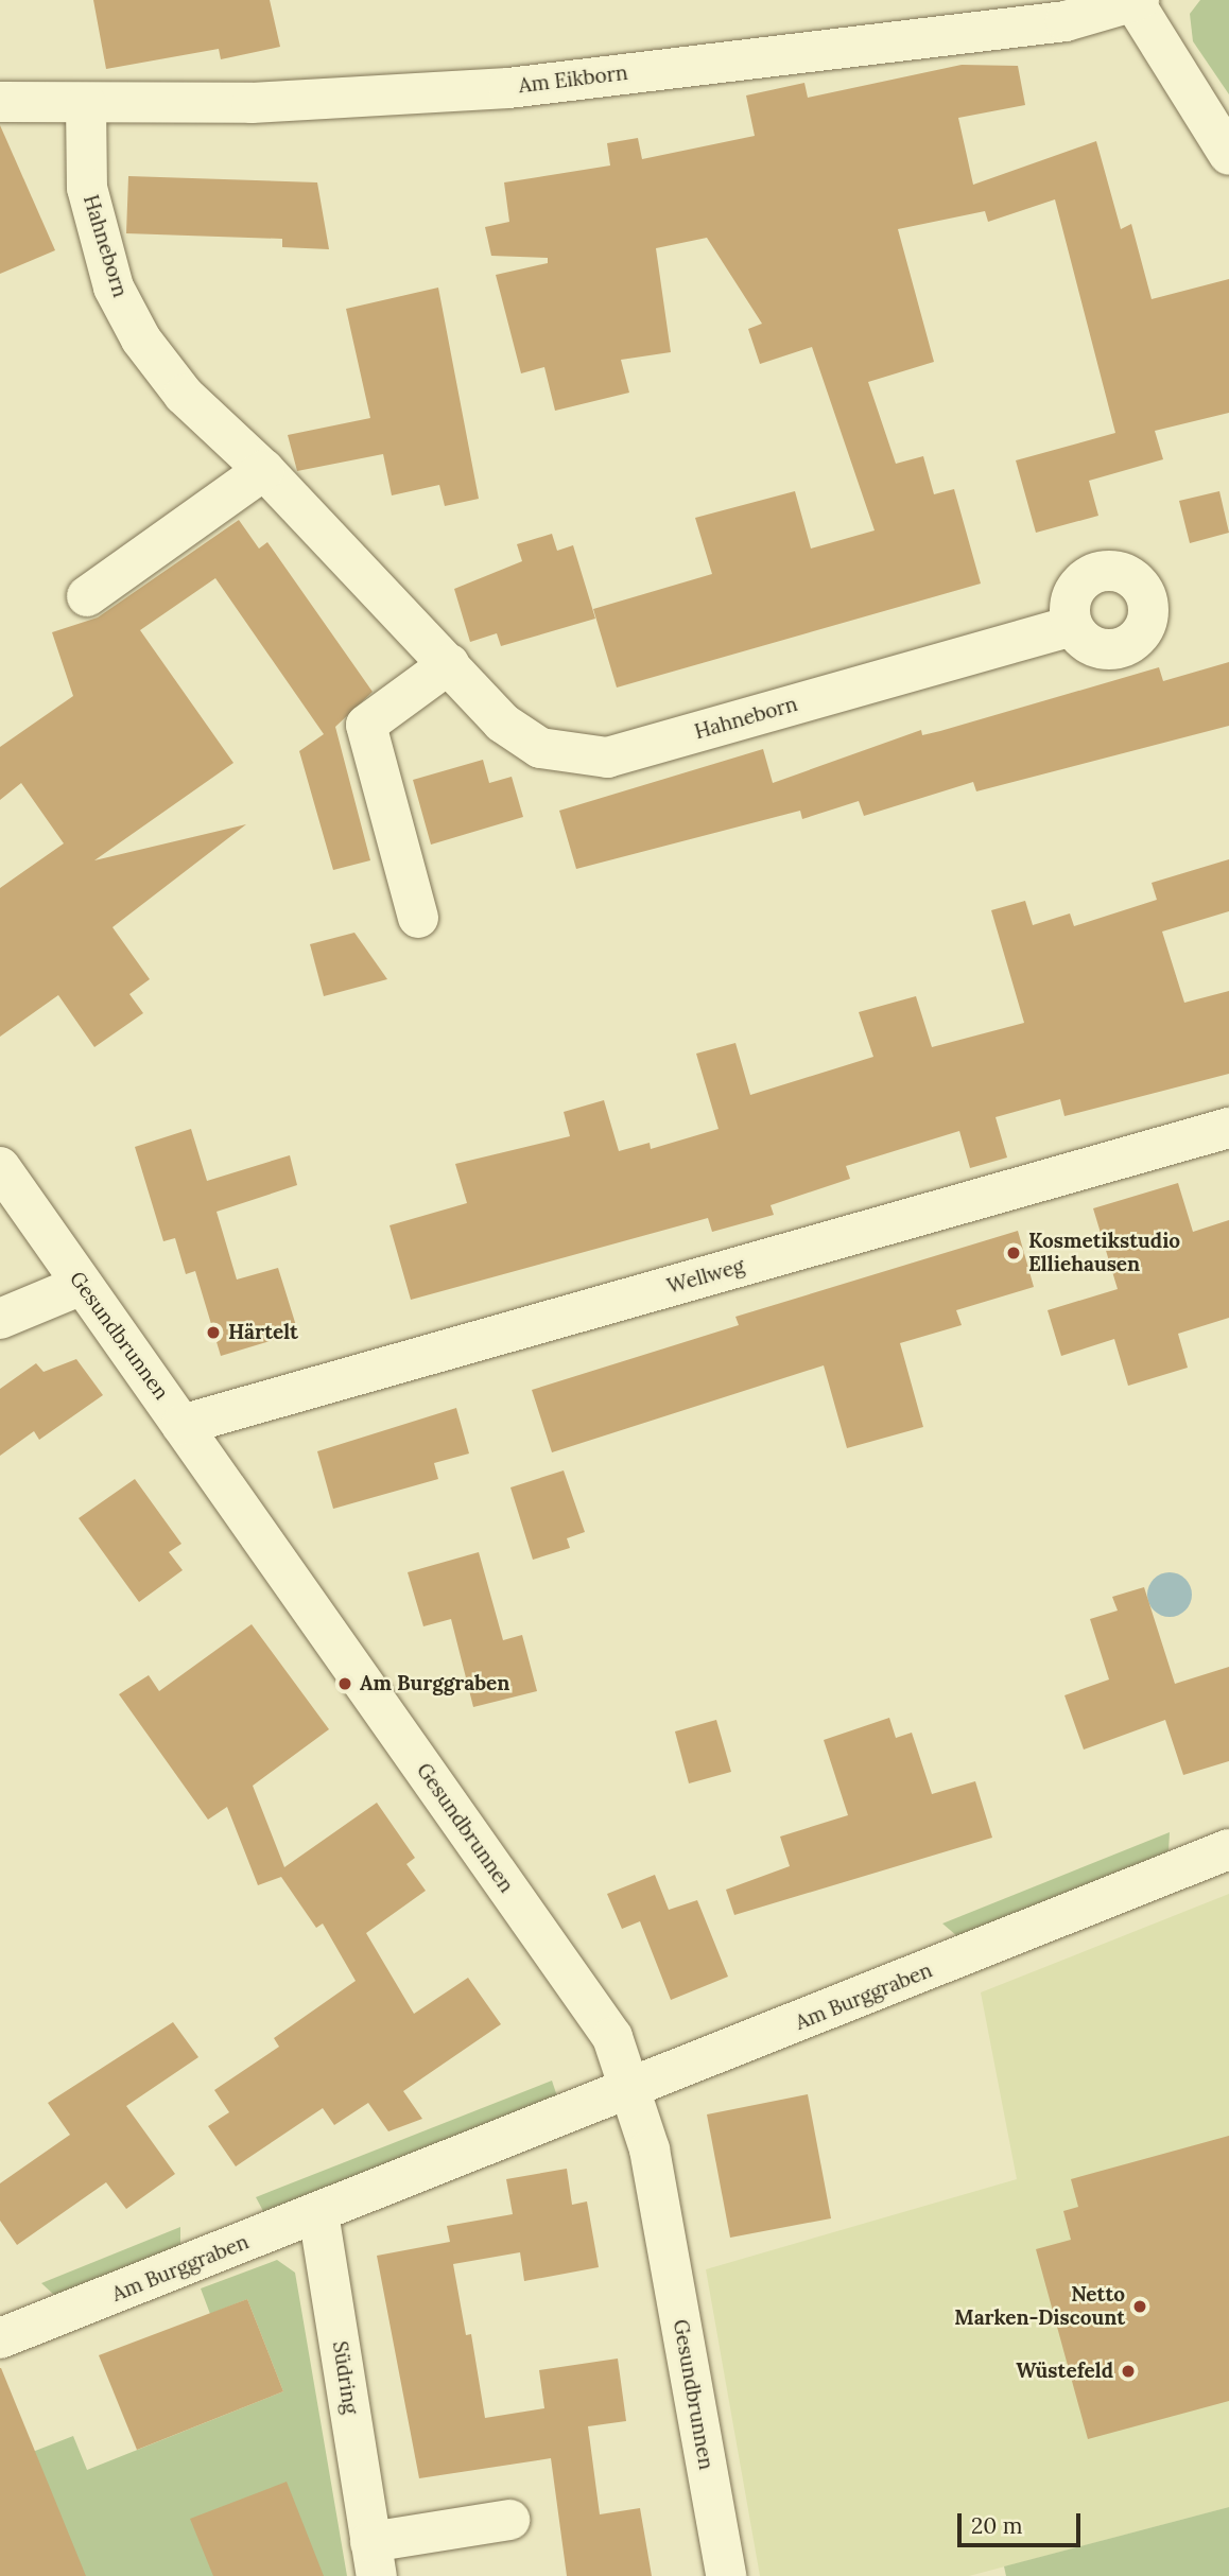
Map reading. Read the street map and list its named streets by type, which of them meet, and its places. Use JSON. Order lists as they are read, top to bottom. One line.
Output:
{"streets":{"street":["Am Eikborn","Hahneborn","Wellweg","Gesundbrunnen","Am Burggraben","Südring"]},"crossings":[["Am Eikborn","Hahneborn"],["Wellweg","Gesundbrunnen"],["Gesundbrunnen","Am Burggraben"],["Am Burggraben","Südring"]],"places":["Kosmetikstudio Elliehausen","Härtelt","Am Burggraben","Netto Marken-Discount","Wüstefeld"],"scale_bar":"20 m"}
